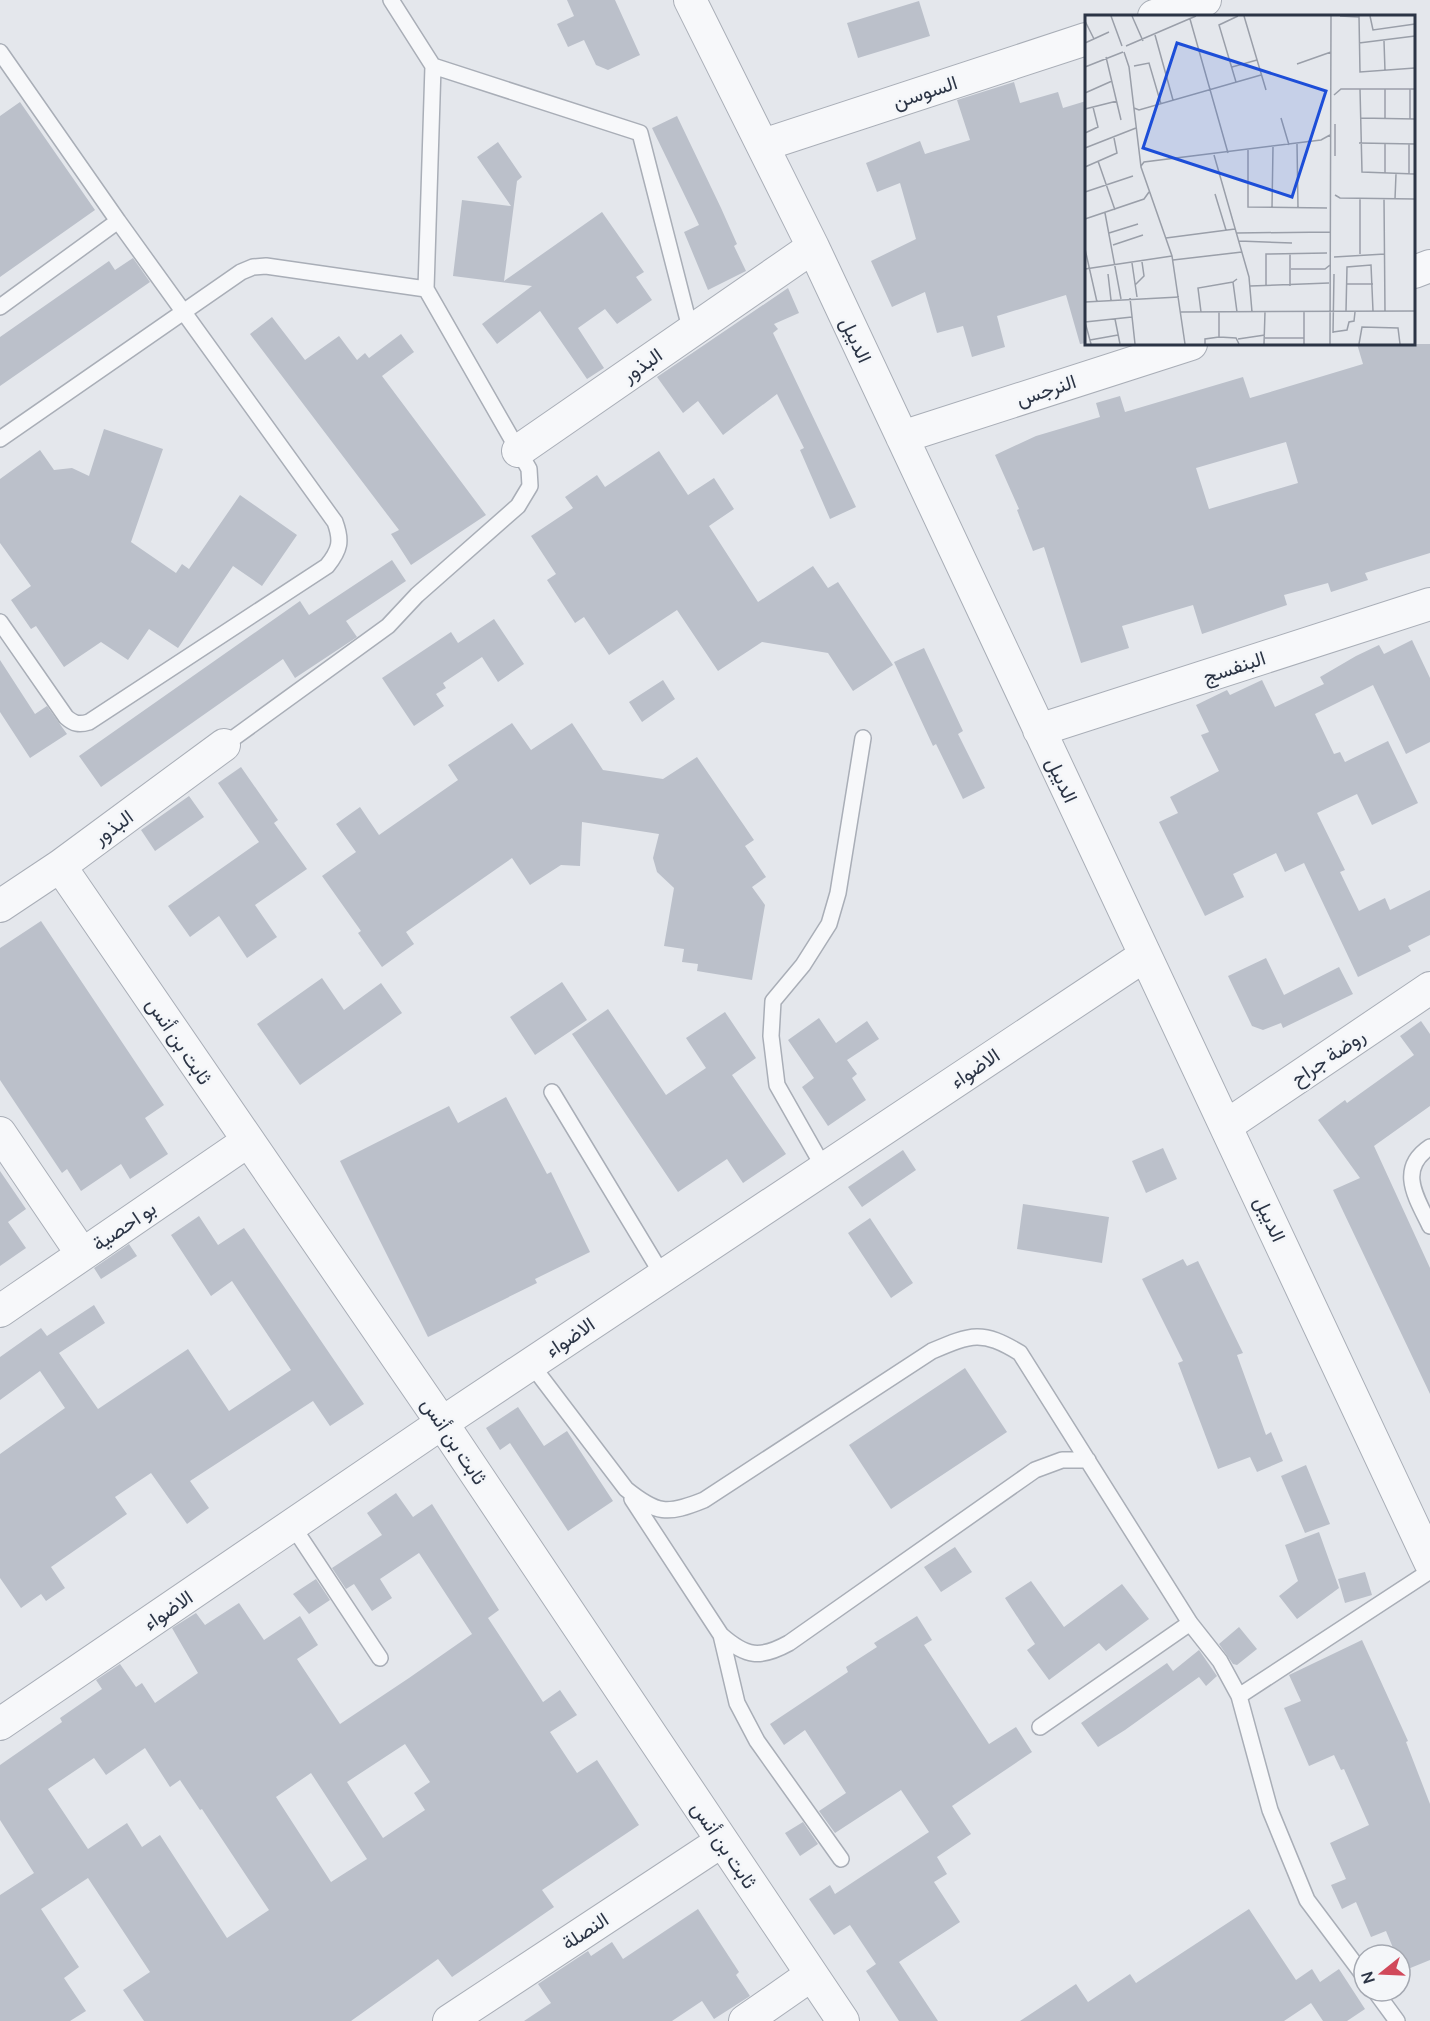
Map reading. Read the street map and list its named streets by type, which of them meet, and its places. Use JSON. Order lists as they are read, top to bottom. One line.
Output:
{"streets":{"street":["السوسن","الديبل","البذور","النرجس","البنفسج","ثابت بن أنس","روضة جراح","الاضواء","بو احصية","النصلة"]},"crossings":[["السوسن","الديبل"],["الديبل","البذور"],["الديبل","النرجس"],["الديبل","البنفسج"],["الديبل","روضة جراح"],["الديبل","الاضواء"],["البذور","ثابت بن أنس"],["ثابت بن أنس","الاضواء"],["ثابت بن أنس","بو احصية"],["ثابت بن أنس","النصلة"]],"north":"left"}
